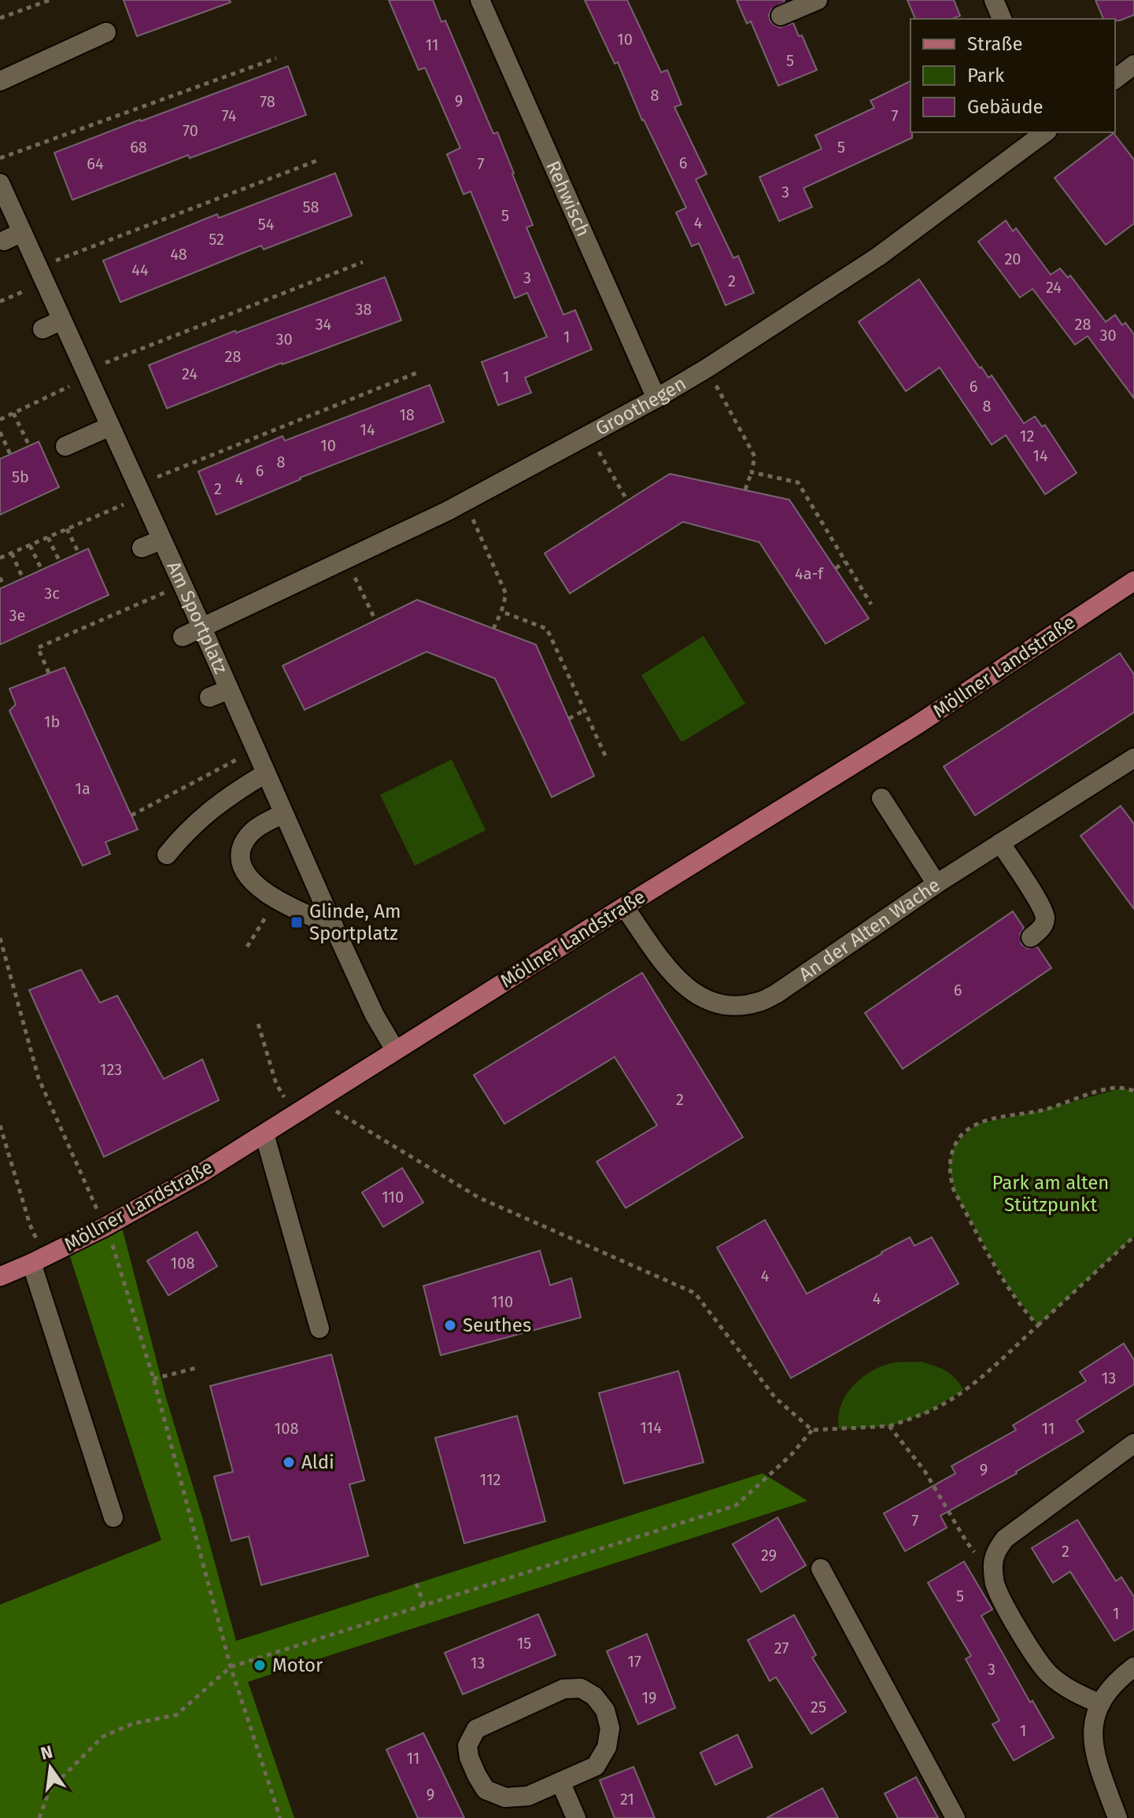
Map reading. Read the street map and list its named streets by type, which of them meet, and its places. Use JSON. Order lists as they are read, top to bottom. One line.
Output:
{"streets":{"main road":["Möllner Landstraße"],"street":["Rehwisch","Groothegen","Am Sportplatz","An der Alten Wache"]},"crossings":[["Rehwisch","Groothegen"],["Groothegen","Am Sportplatz"],["Am Sportplatz","Möllner Landstraße"],["Möllner Landstraße","An der Alten Wache"]],"parks":["Park am alten Stützpunkt"],"places":{"transit":["Glinde, Am Sportplatz"],"other":["Seuthes","Aldi","Motor"]},"house_numbers":["10","11","5","8","9","78","74","7","70","68","5","6","64","7","3","58","5","4","54","52","48","20","44","3","2","24","38","34","28","30","1","30","28","24","1","6","8","18","14","12","10","14","8","6","5b","4","2","4a-f","3c","3e","1b","1a","6","123","2","110","108","4","4","110","13","114","108","11","9","112","7","2","29","5","1","15","27","17","13","3","19","25","1","11","9","21"],"legend":["Straße","Park","Gebäude"],"north":"top"}
